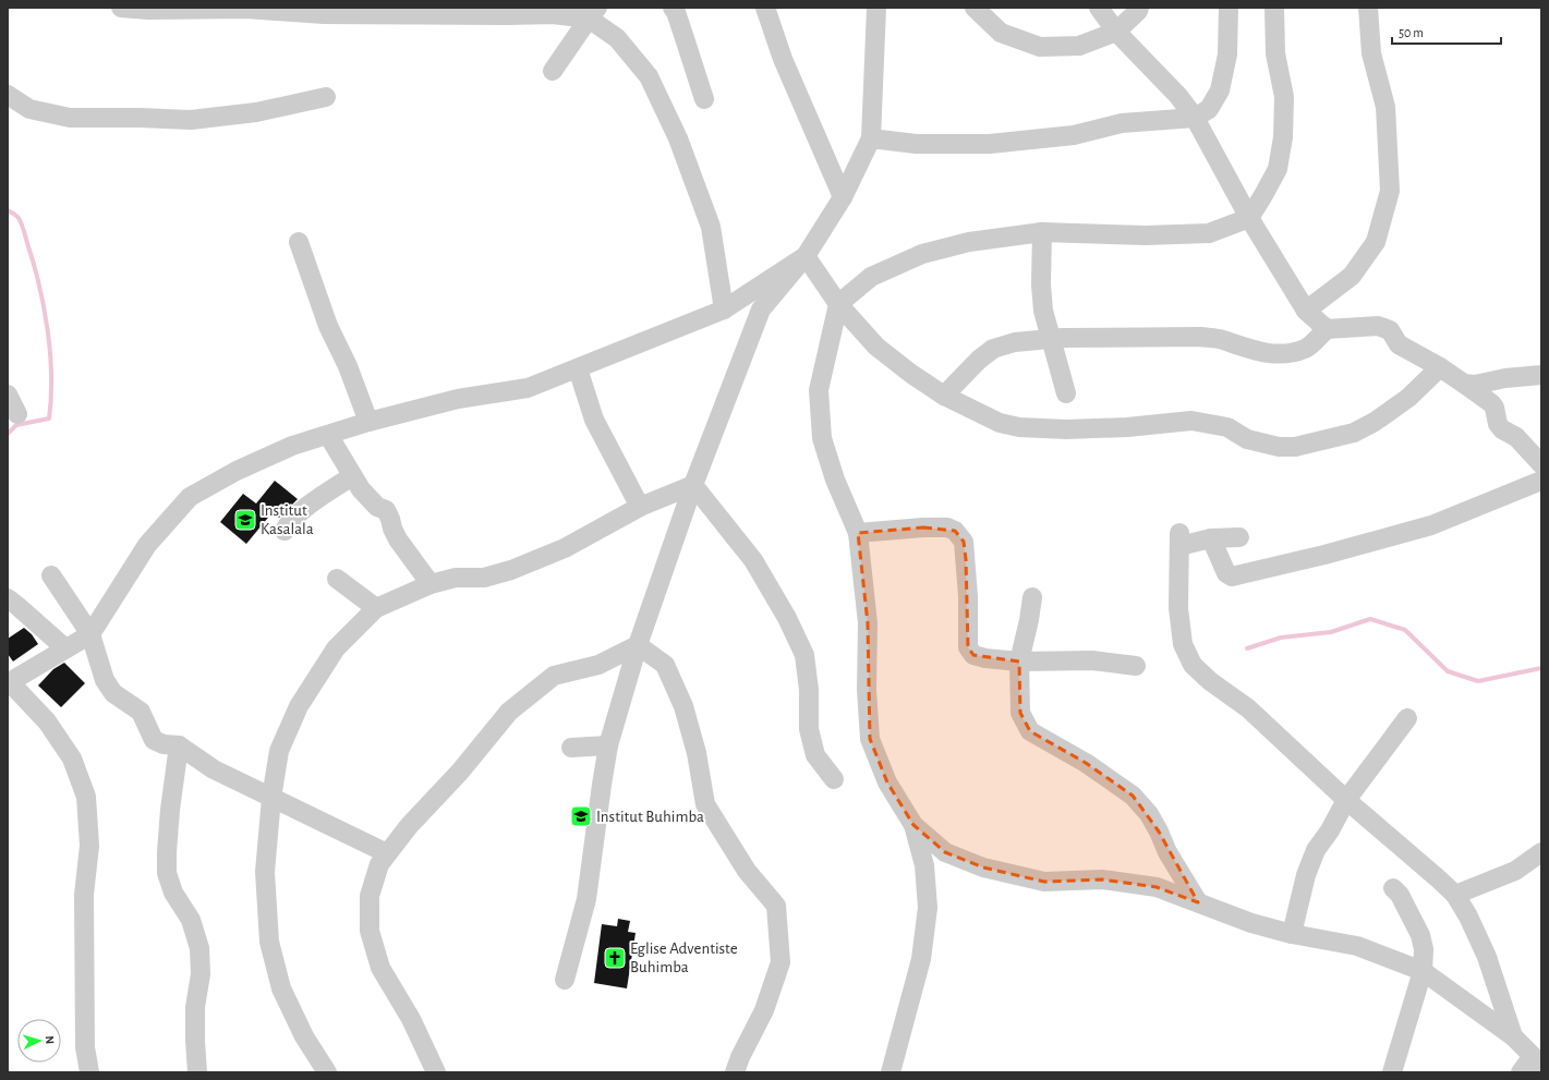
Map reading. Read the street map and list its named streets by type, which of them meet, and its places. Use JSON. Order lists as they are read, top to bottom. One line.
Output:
{"places":{"school or university":["Institut Kasalala","Institut Buhimba"],"church":["Eglise Adventiste Buhimba"]},"scale_bar":"50 m","north":"right"}
